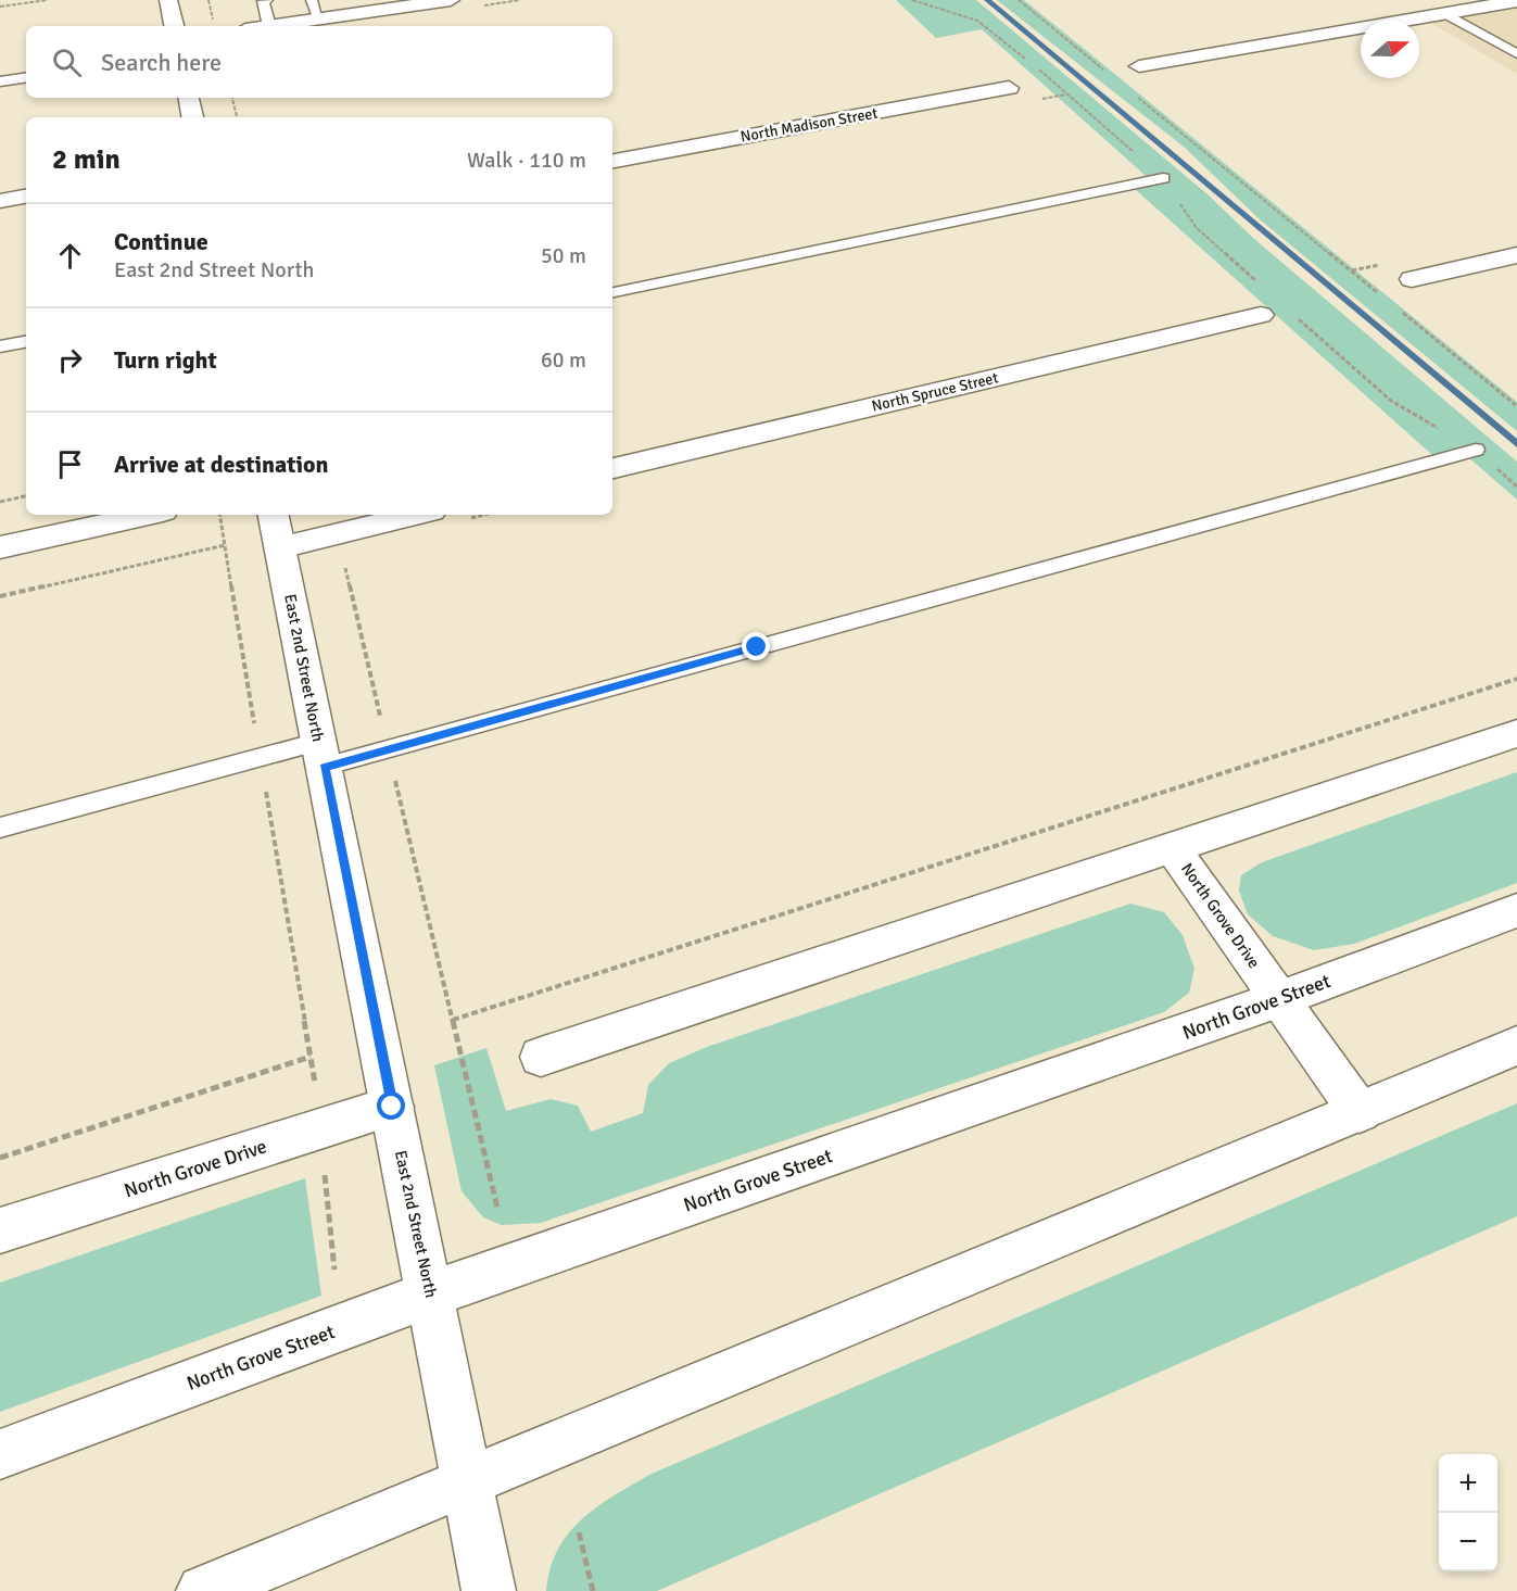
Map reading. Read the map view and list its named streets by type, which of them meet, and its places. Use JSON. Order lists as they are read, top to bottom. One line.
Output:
{"streets":{"street":["North Madison Street","North Spruce Street","East 2nd Street North","North Grove Drive","North Grove Street"]},"crossings":[["East 2nd Street North","North Grove Drive"],["East 2nd Street North","North Grove Street"],["North Grove Drive","North Grove Street"]],"north":"right","page":{"search":"Search here","heading":["2 min","Walk · 110 m"],"list":[["Continue","East 2nd Street North","50 m"],["Turn right","60 m"],"Arrive at destination"],"map_buttons":["+","−"]}}
